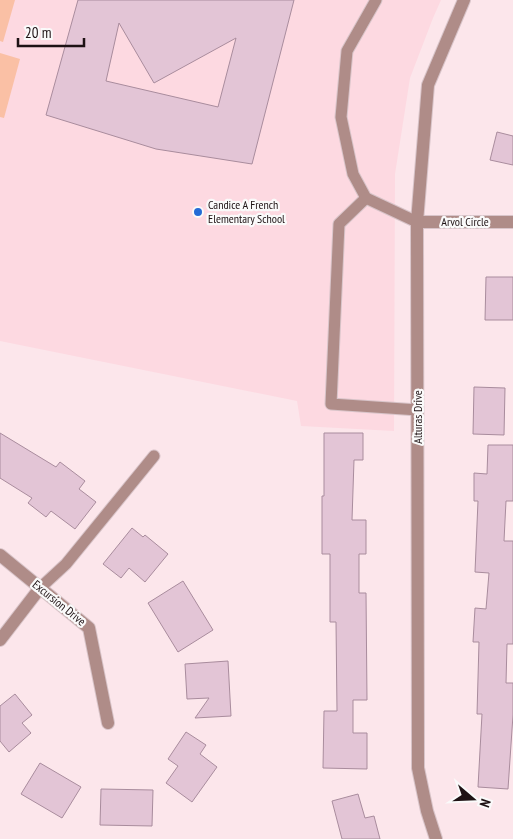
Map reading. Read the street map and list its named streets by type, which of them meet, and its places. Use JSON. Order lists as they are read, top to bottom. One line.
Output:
{"streets":{"street":["Arvol Circle","Alturas Drive","Excursion Drive"]},"crossings":[["Arvol Circle","Alturas Drive"]],"places":["Candice A French Elementary School"],"scale_bar":"20 m","north":"right"}
